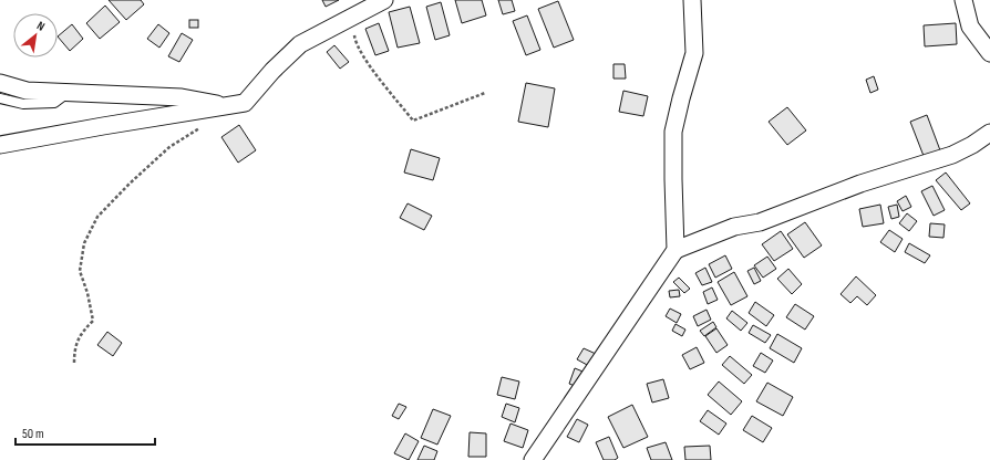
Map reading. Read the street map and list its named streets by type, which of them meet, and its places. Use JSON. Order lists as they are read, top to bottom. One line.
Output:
{"scale_bar":"50 m","north":"top right"}
